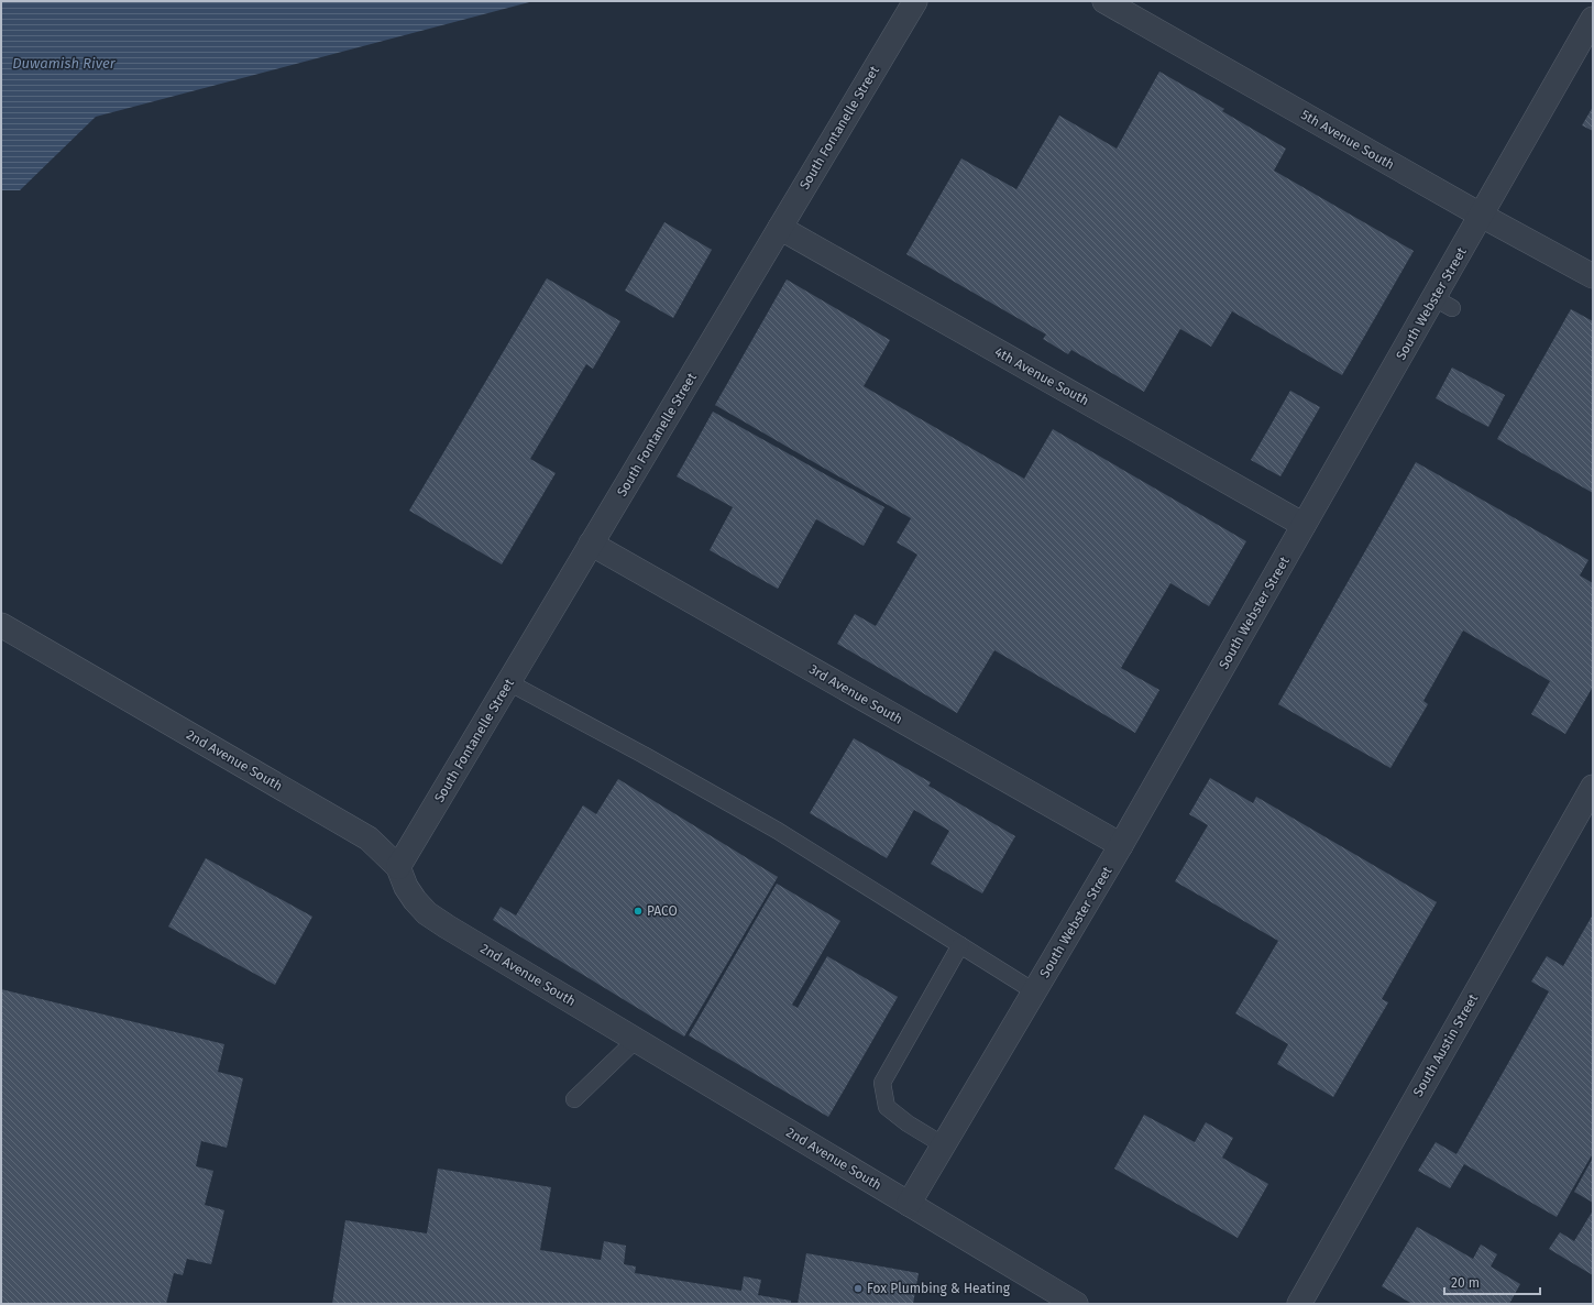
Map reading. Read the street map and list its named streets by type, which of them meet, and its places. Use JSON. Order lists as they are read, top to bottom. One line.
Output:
{"streets":{"street":["South Fontanelle Street","5th Avenue South","South Webster Street","4th Avenue South","3rd Avenue South","2nd Avenue South","South Austin Street"]},"crossings":[["South Fontanelle Street","4th Avenue South"],["South Fontanelle Street","3rd Avenue South"],["South Fontanelle Street","2nd Avenue South"],["5th Avenue South","South Webster Street"],["South Webster Street","4th Avenue South"],["South Webster Street","3rd Avenue South"],["South Webster Street","2nd Avenue South"]],"water":["Duwamish River"],"places":["PACO","Fox Plumbing & Heating"],"scale_bar":"20 m"}
